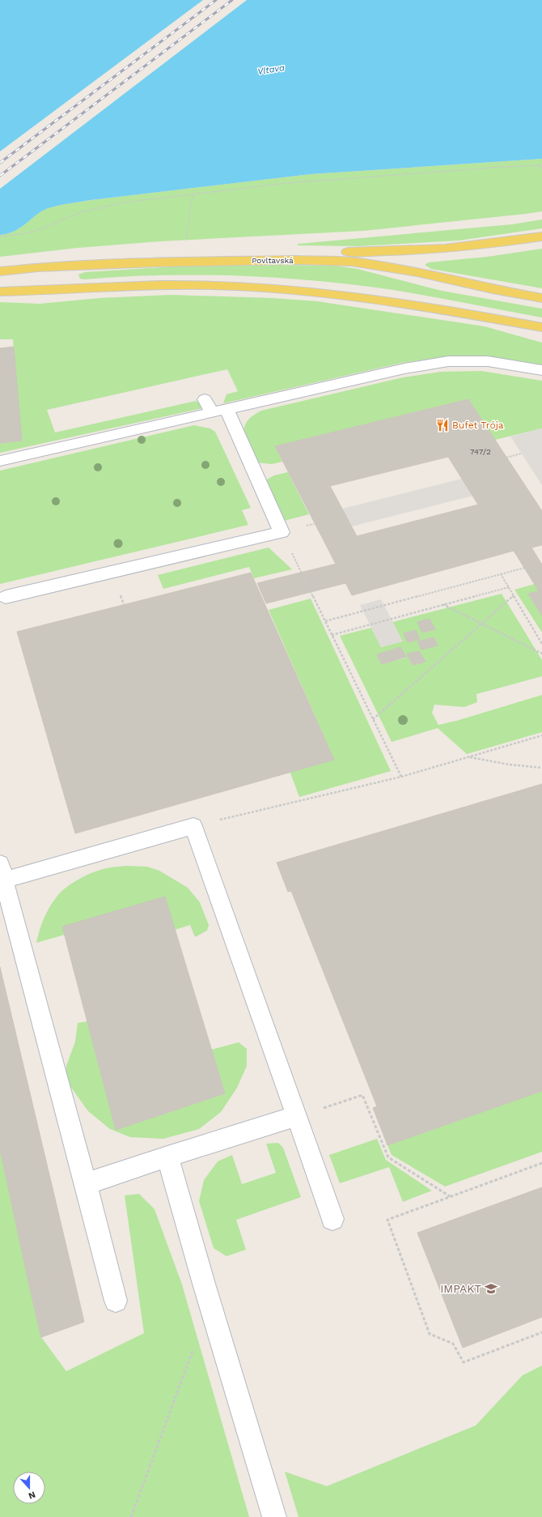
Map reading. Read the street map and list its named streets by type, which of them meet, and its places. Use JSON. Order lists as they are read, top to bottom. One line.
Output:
{"streets":{"main road":["Povltavská"]},"water":["Vltava"],"places":{"restaurant":["Bufet Trója"],"school or university":["IMPAKT"]},"house_numbers":["747/2"],"north":"bottom"}
